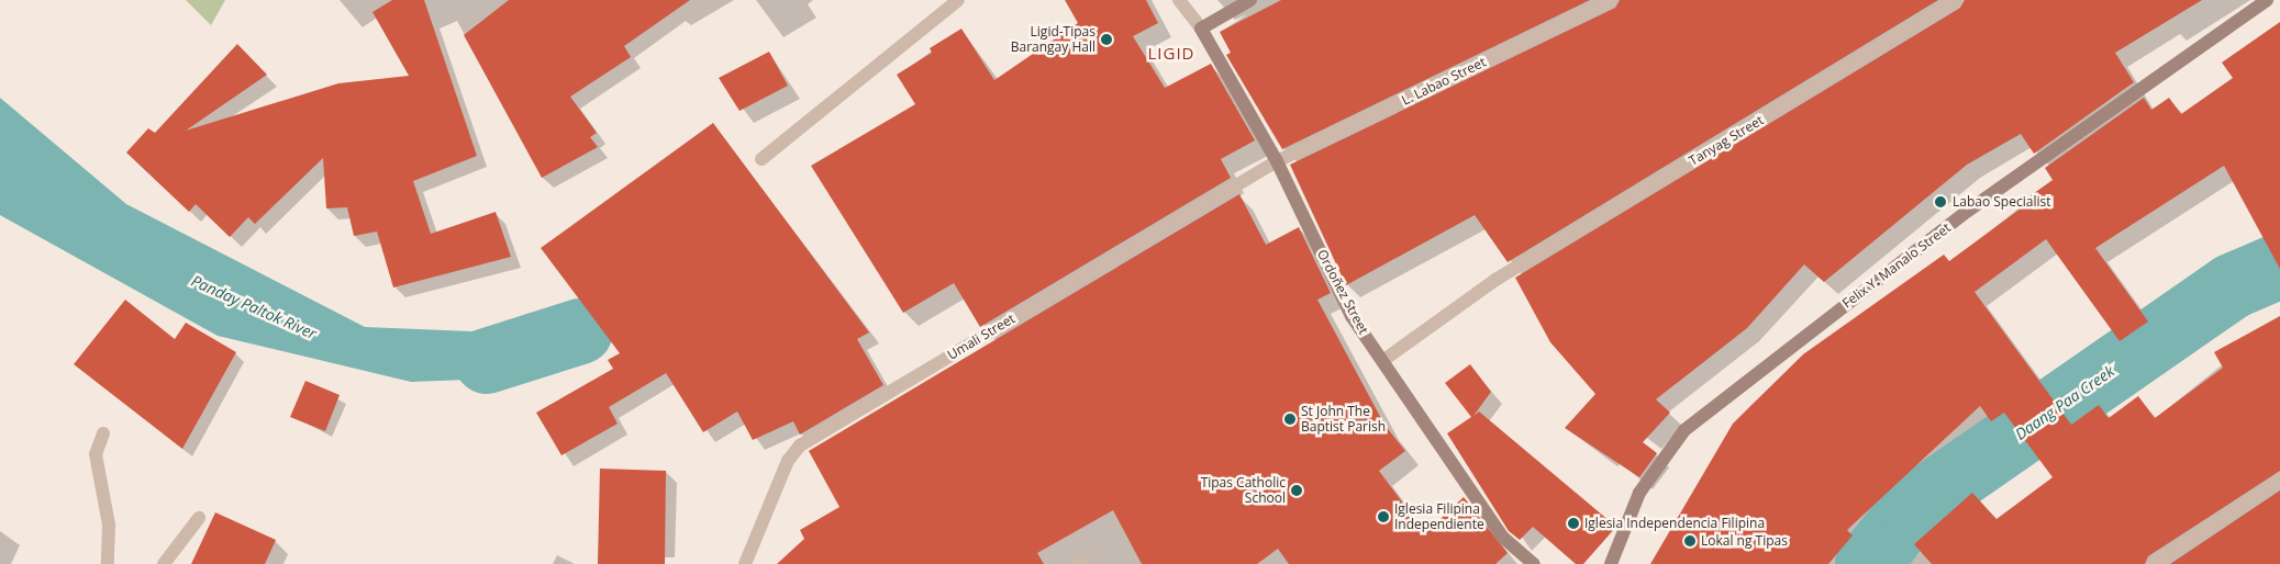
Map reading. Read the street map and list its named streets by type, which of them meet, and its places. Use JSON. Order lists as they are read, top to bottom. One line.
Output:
{"streets":{"main road":["Felix Y. Manalo Street","Ordoñez Street"],"street":["L. Labao Street","Tanyag Street","Umali Street"]},"crossings":[["L. Labao Street","Ordoñez Street"],["L. Labao Street","Umali Street"],["Tanyag Street","Ordoñez Street"],["Ordoñez Street","Umali Street"]],"districts":["LIGID"],"water":["Panday Paltok River","Daang Paa Creek"],"places":["Ligid-Tipas Barangay Hall","Labao Specialist","St John The Baptist Parish","Tipas Catholic School","Iglesia Filipina Independiente","Iglesia Independencia Filipina","Lokal ng Tipas"]}
